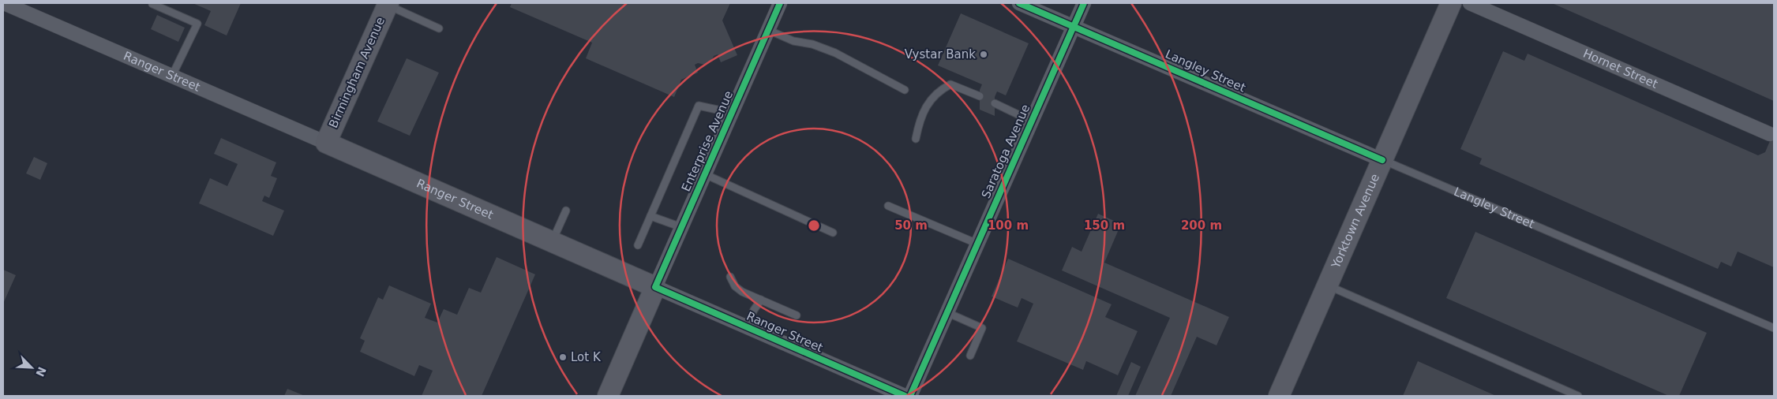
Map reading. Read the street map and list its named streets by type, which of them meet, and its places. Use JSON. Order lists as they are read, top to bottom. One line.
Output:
{"streets":{"main road":["Ranger Street","Birmingham Avenue","Enterprise Avenue","Yorktown Avenue"],"street":["Hornet Street","Langley Street","Saratoga Avenue"]},"crossings":[["Langley Street","Saratoga Avenue"],["Langley Street","Yorktown Avenue"],["Ranger Street","Birmingham Avenue"],["Ranger Street","Enterprise Avenue"]],"places":["Vystar Bank","Lot K"],"north":"bottom right","rings":["50 m","100 m","150 m","200 m"]}
